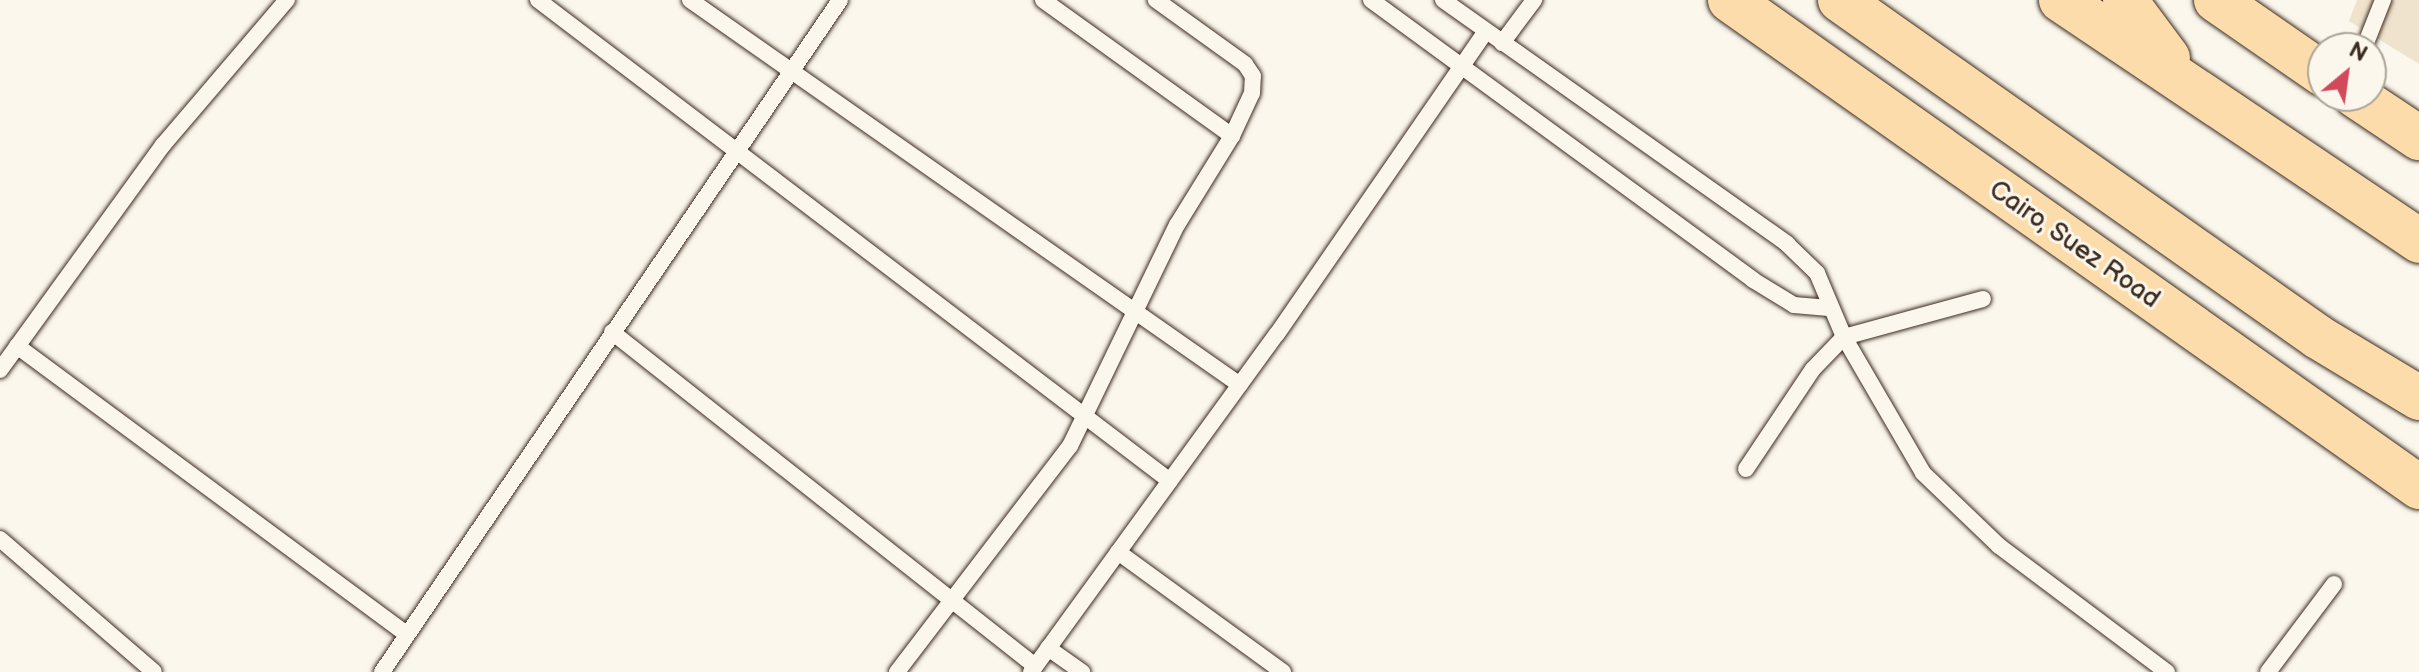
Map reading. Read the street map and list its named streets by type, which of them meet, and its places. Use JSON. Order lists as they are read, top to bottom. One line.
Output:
{"streets":{"main road":["Cairo, Suez Road"]},"north":"top right"}
